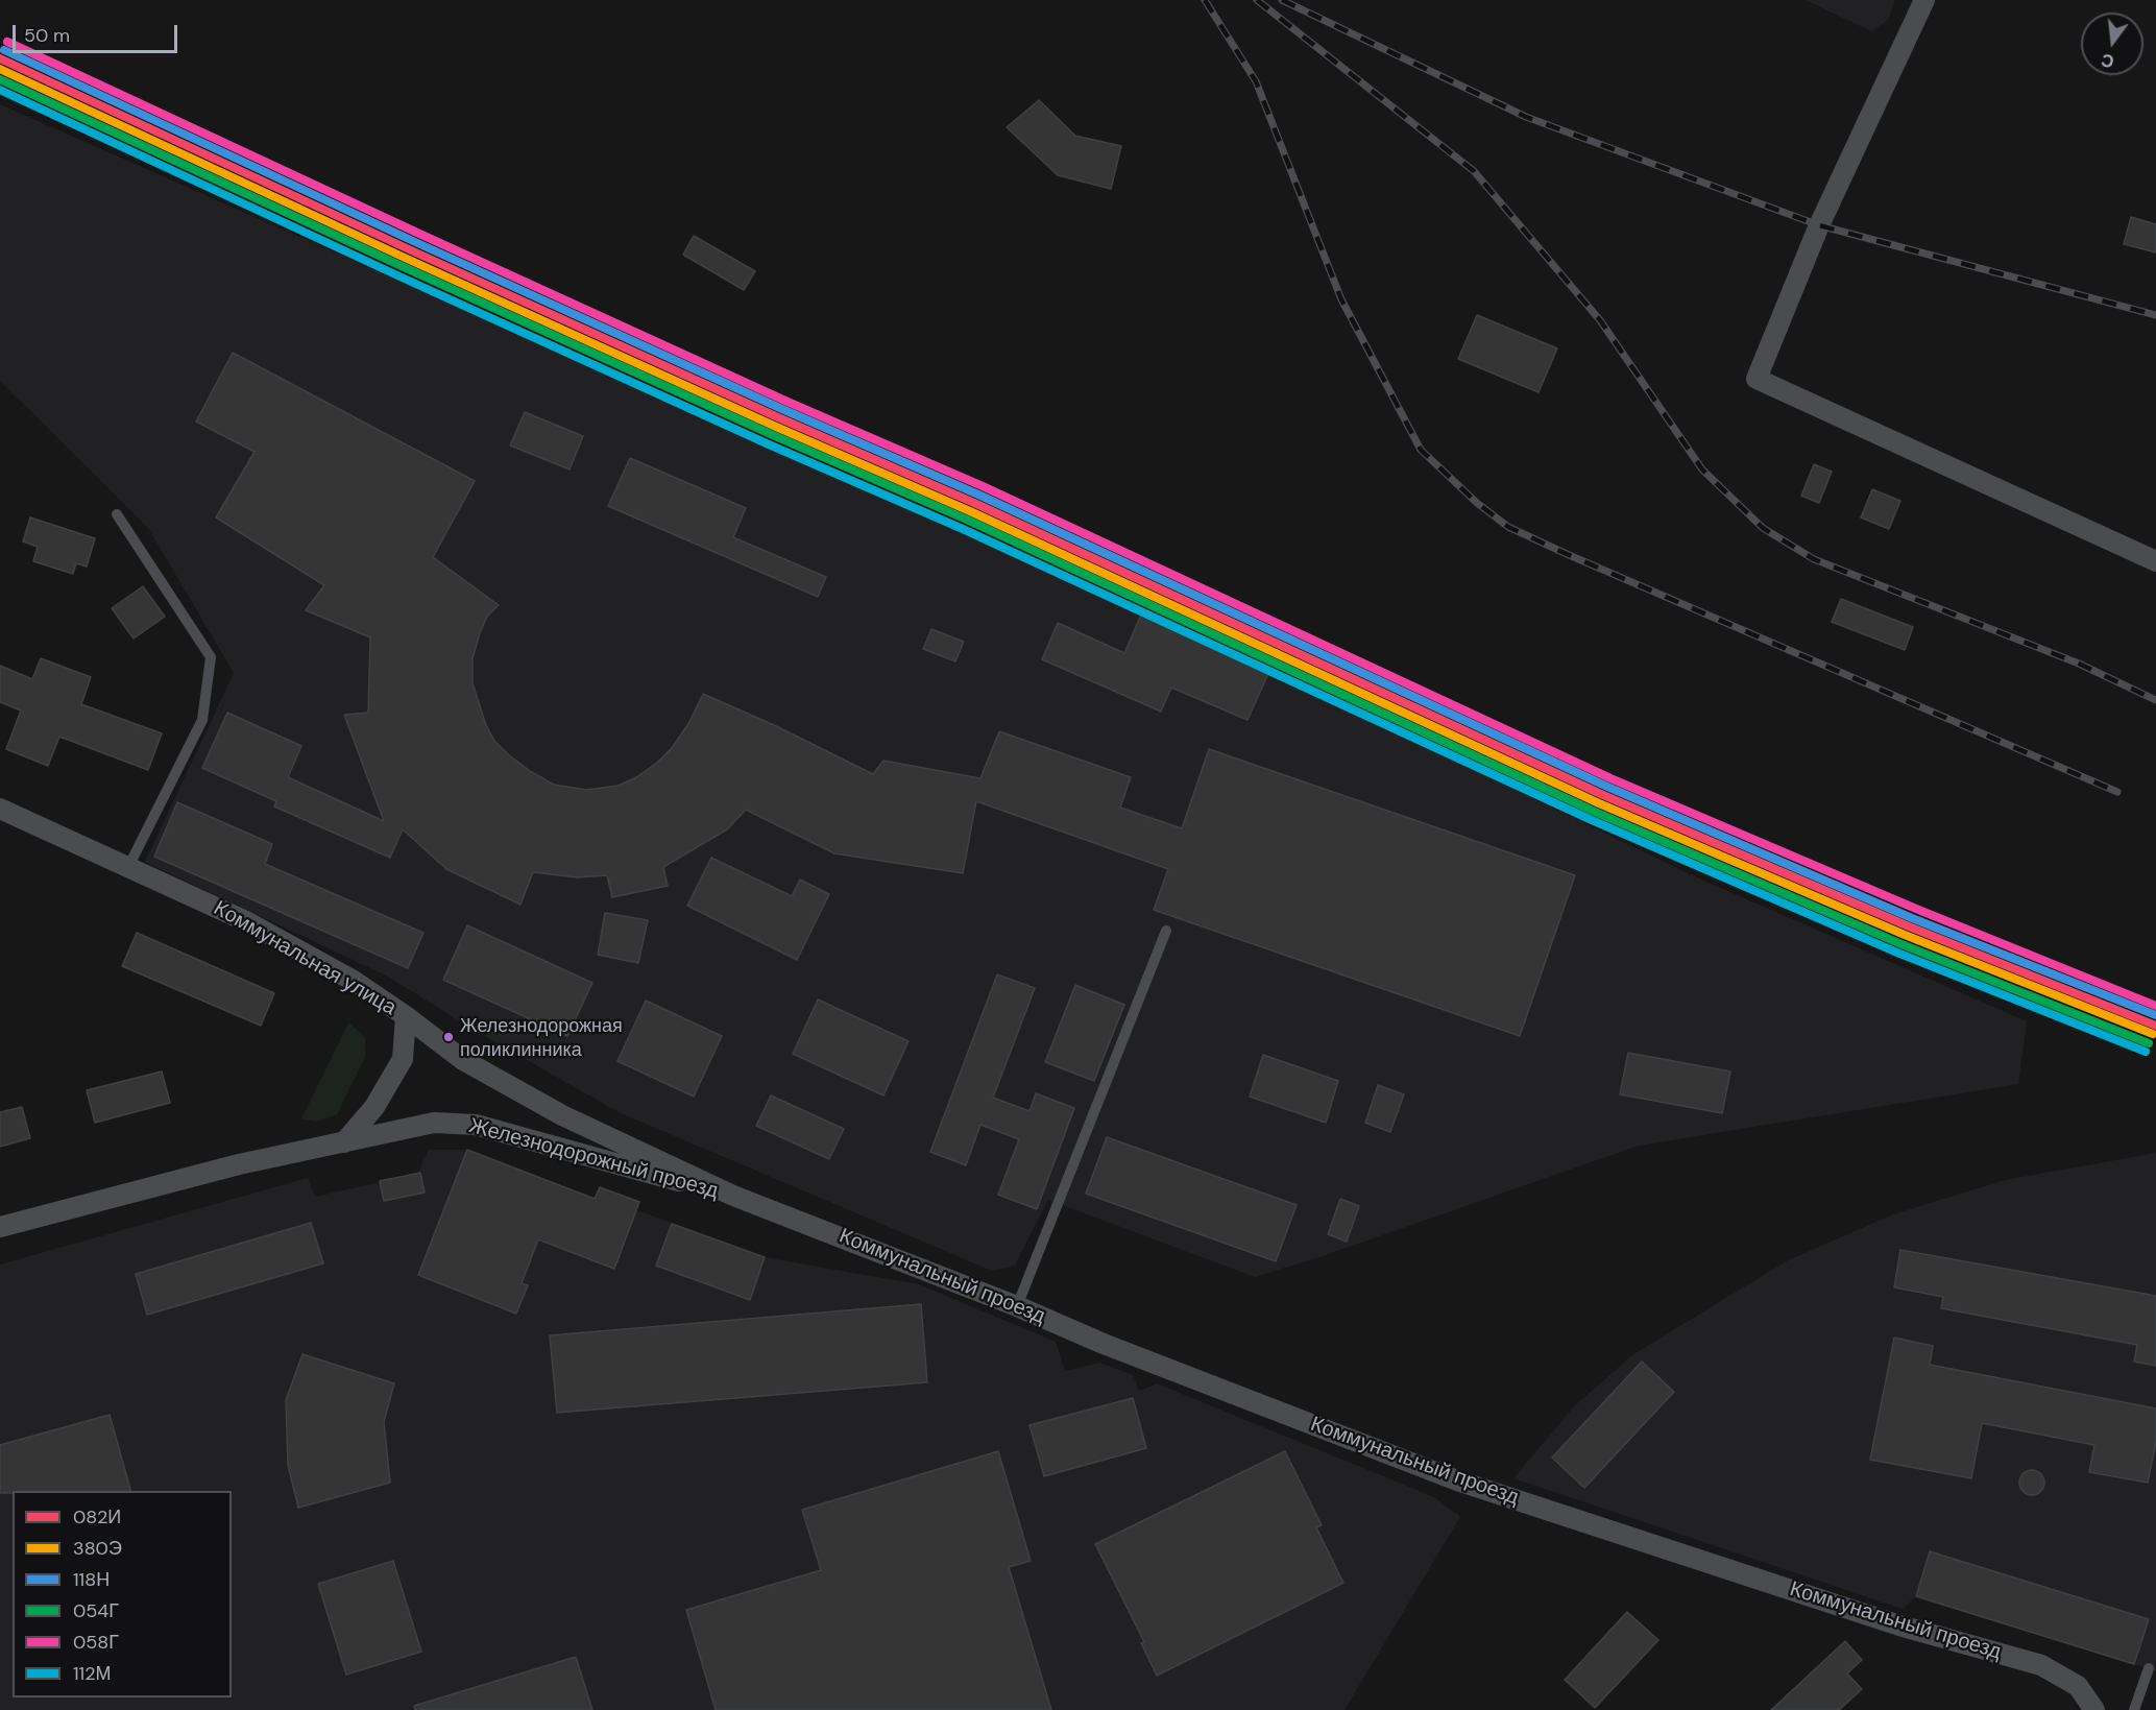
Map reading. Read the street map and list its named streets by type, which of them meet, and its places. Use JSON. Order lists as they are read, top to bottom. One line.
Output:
{"streets":{"street":["Коммунальная улица","Железнодорожный проезд","Коммунальный проезд"]},"crossings":[["Коммунальная улица","Железнодорожный проезд"],["Коммунальная улица","Коммунальный проезд"],["Железнодорожный проезд","Коммунальный проезд"]],"places":["Железнодорожная поликлинника"],"lines":["transit line 058Г","transit line 118Н","transit line 082И","transit line 380Э","transit line 054Г","transit line 112М"],"legend":["082И","380Э","118Н","054Г","058Г","112М"],"scale_bar":"50 m","north":"bottom"}
